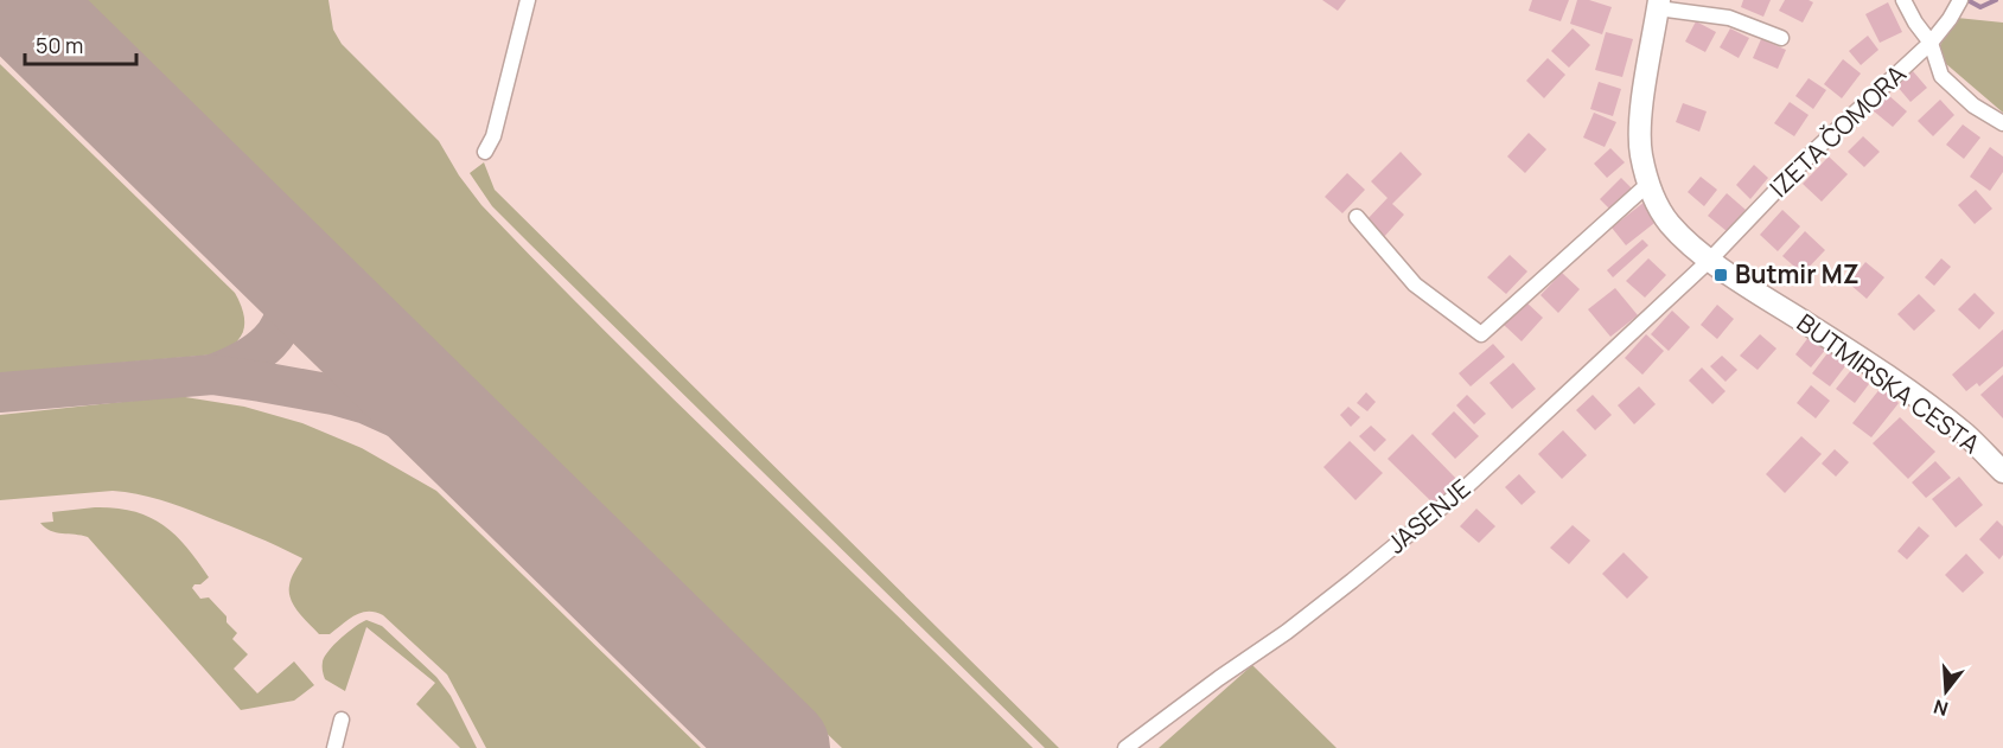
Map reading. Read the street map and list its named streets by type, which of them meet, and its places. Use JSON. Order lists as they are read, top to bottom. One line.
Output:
{"streets":{"street":["IZETA ČOMORA","BUTMIRSKA CESTA","JASENJE"]},"crossings":[["IZETA ČOMORA","BUTMIRSKA CESTA"],["IZETA ČOMORA","JASENJE"],["BUTMIRSKA CESTA","JASENJE"]],"places":{"transit":["Butmir MZ"]},"scale_bar":"50 m","north":"bottom"}
